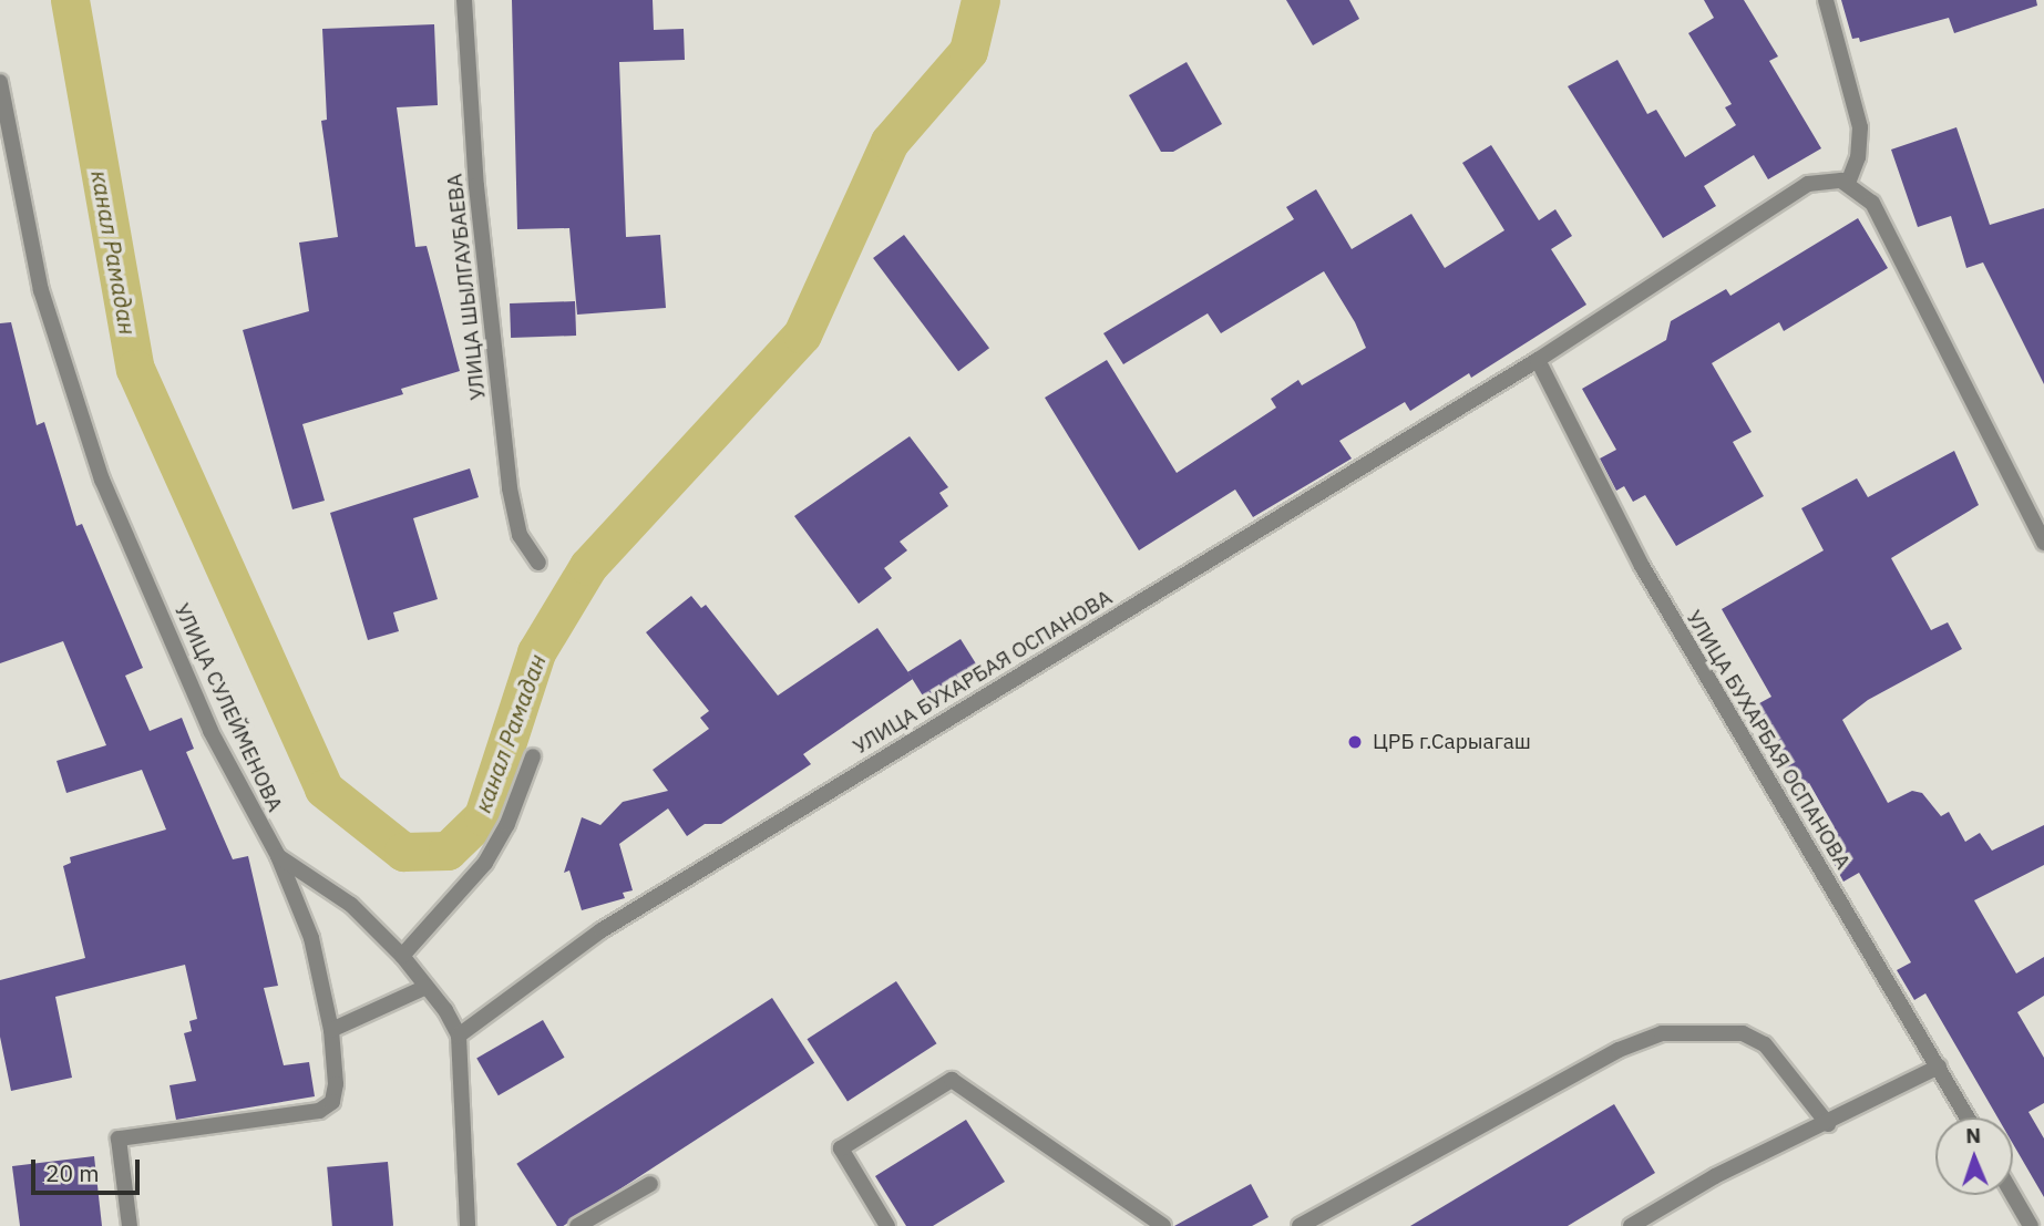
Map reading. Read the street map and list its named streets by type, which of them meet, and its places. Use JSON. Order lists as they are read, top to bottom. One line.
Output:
{"streets":{"street":["УЛИЦА ШЫЛГАУБАЕВА","УЛИЦА БУХАРБАЯ ОСПАНОВА","УЛИЦА СУЛЕЙМЕНОВА"]},"water":["канал Рамадан"],"places":["ЦРБ г.Сарыагаш"],"scale_bar":"20 m","north":"top"}
